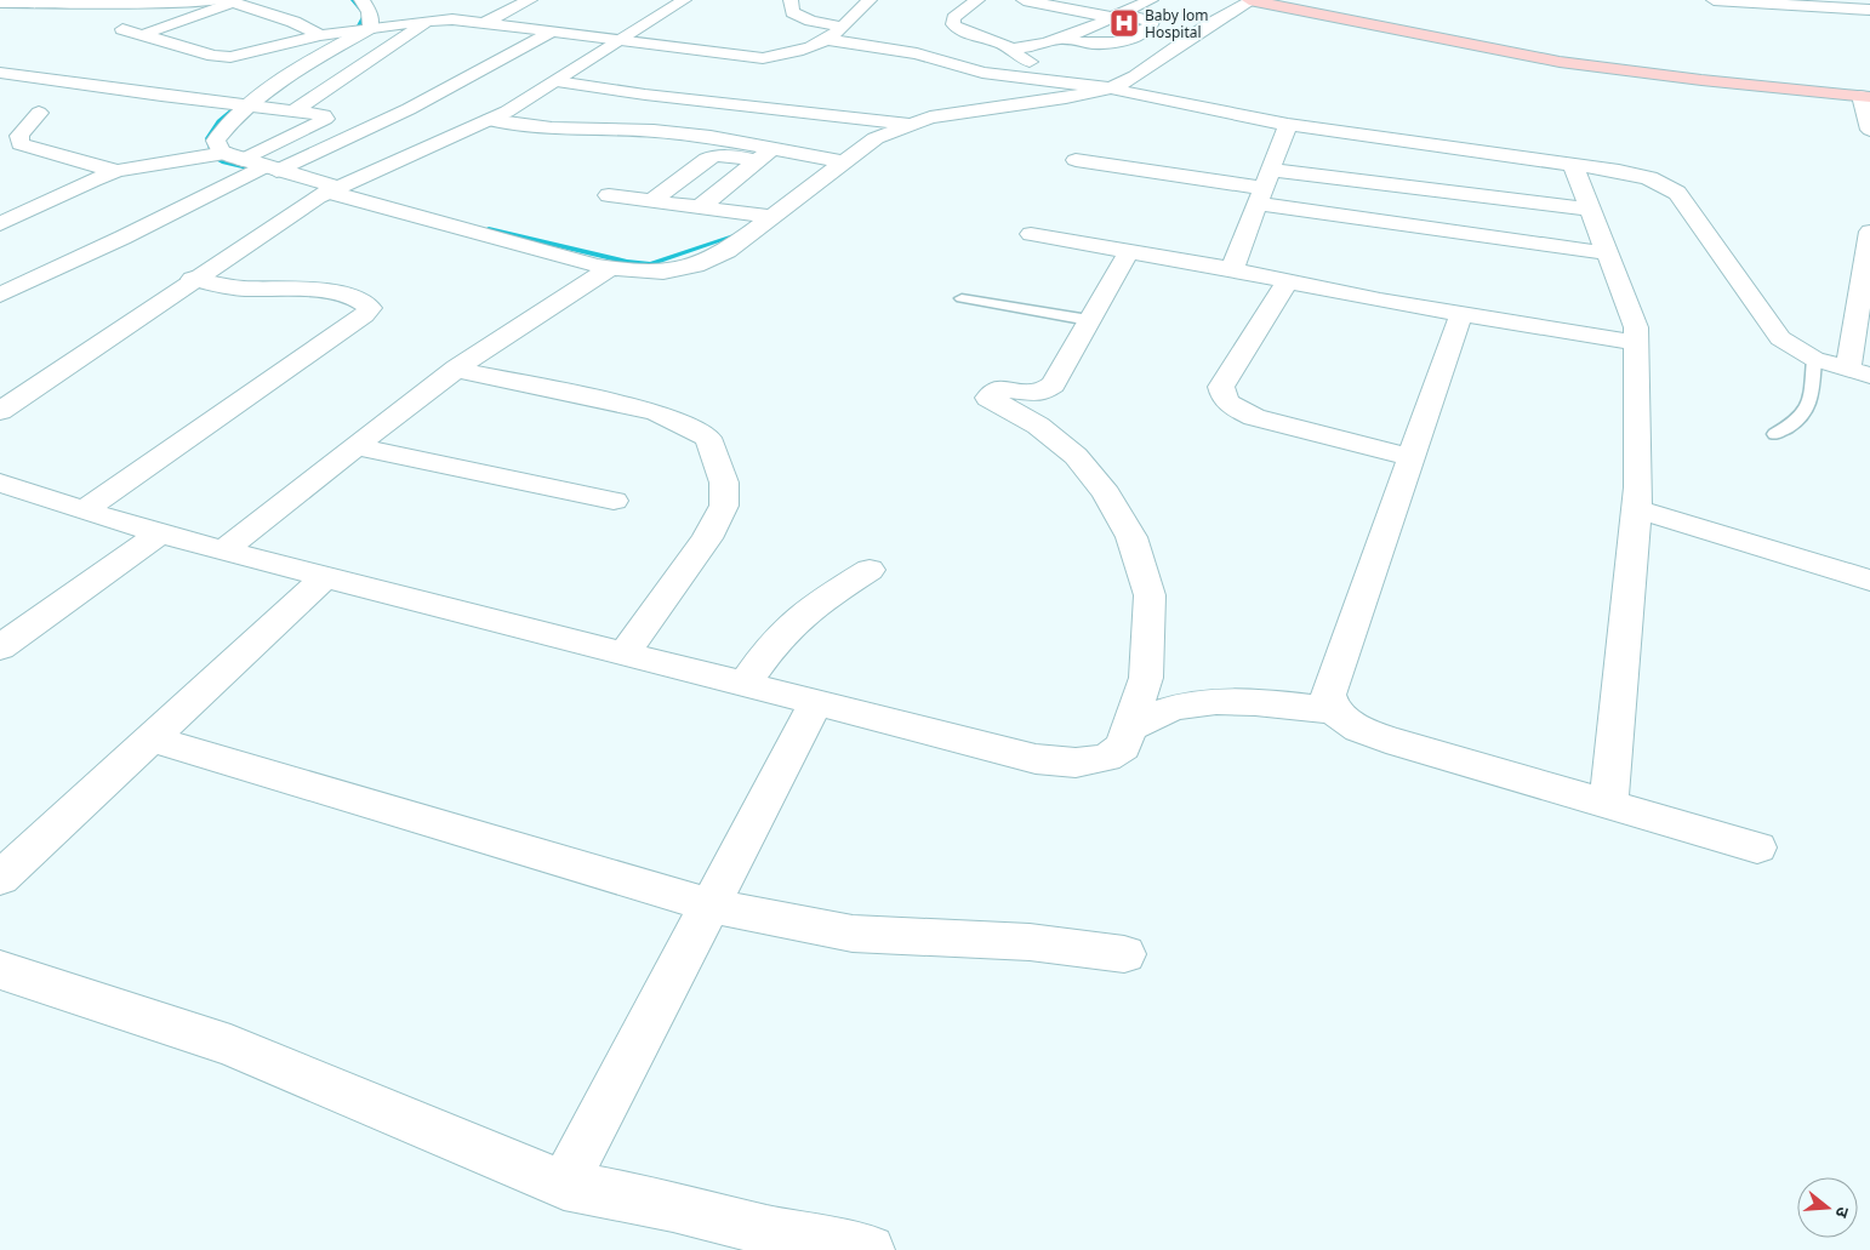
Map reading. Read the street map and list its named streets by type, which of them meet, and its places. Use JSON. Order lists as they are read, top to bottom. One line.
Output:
{"places":{"hospital":["Baby lom Hospital"]},"north":"right"}
